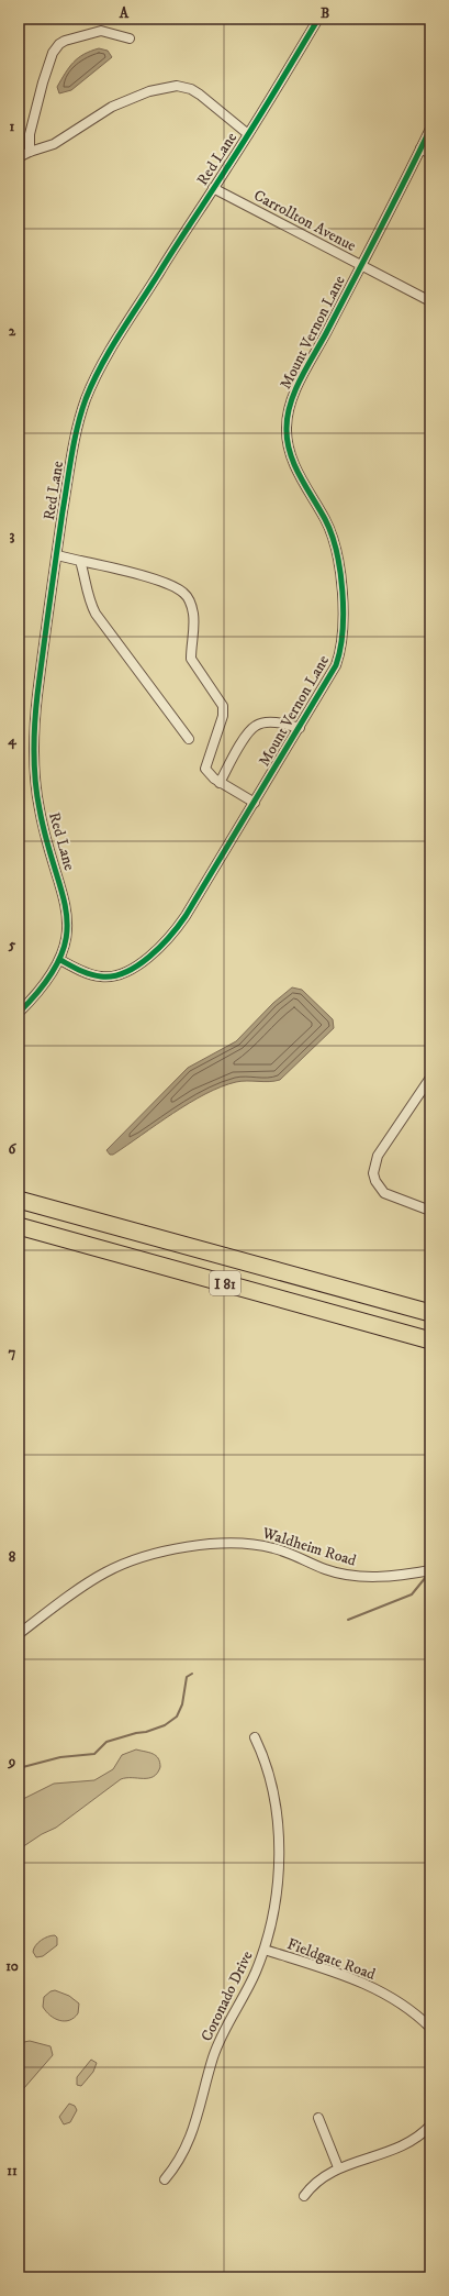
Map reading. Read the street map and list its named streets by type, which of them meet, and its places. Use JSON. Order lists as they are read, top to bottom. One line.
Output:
{"streets":{"highway":["I 81"],"street":["Red Lane","Carrollton Avenue","Mount Vernon Lane","Waldheim Road","Fieldgate Road","Coronado Drive"]},"crossings":[["Red Lane","Carrollton Avenue"],["Red Lane","Mount Vernon Lane"],["Carrollton Avenue","Mount Vernon Lane"],["Fieldgate Road","Coronado Drive"]],"grid":{"columns":["A","B"],"rows":["1","2","3","4","5","6","7","8","9","10","11"]}}
